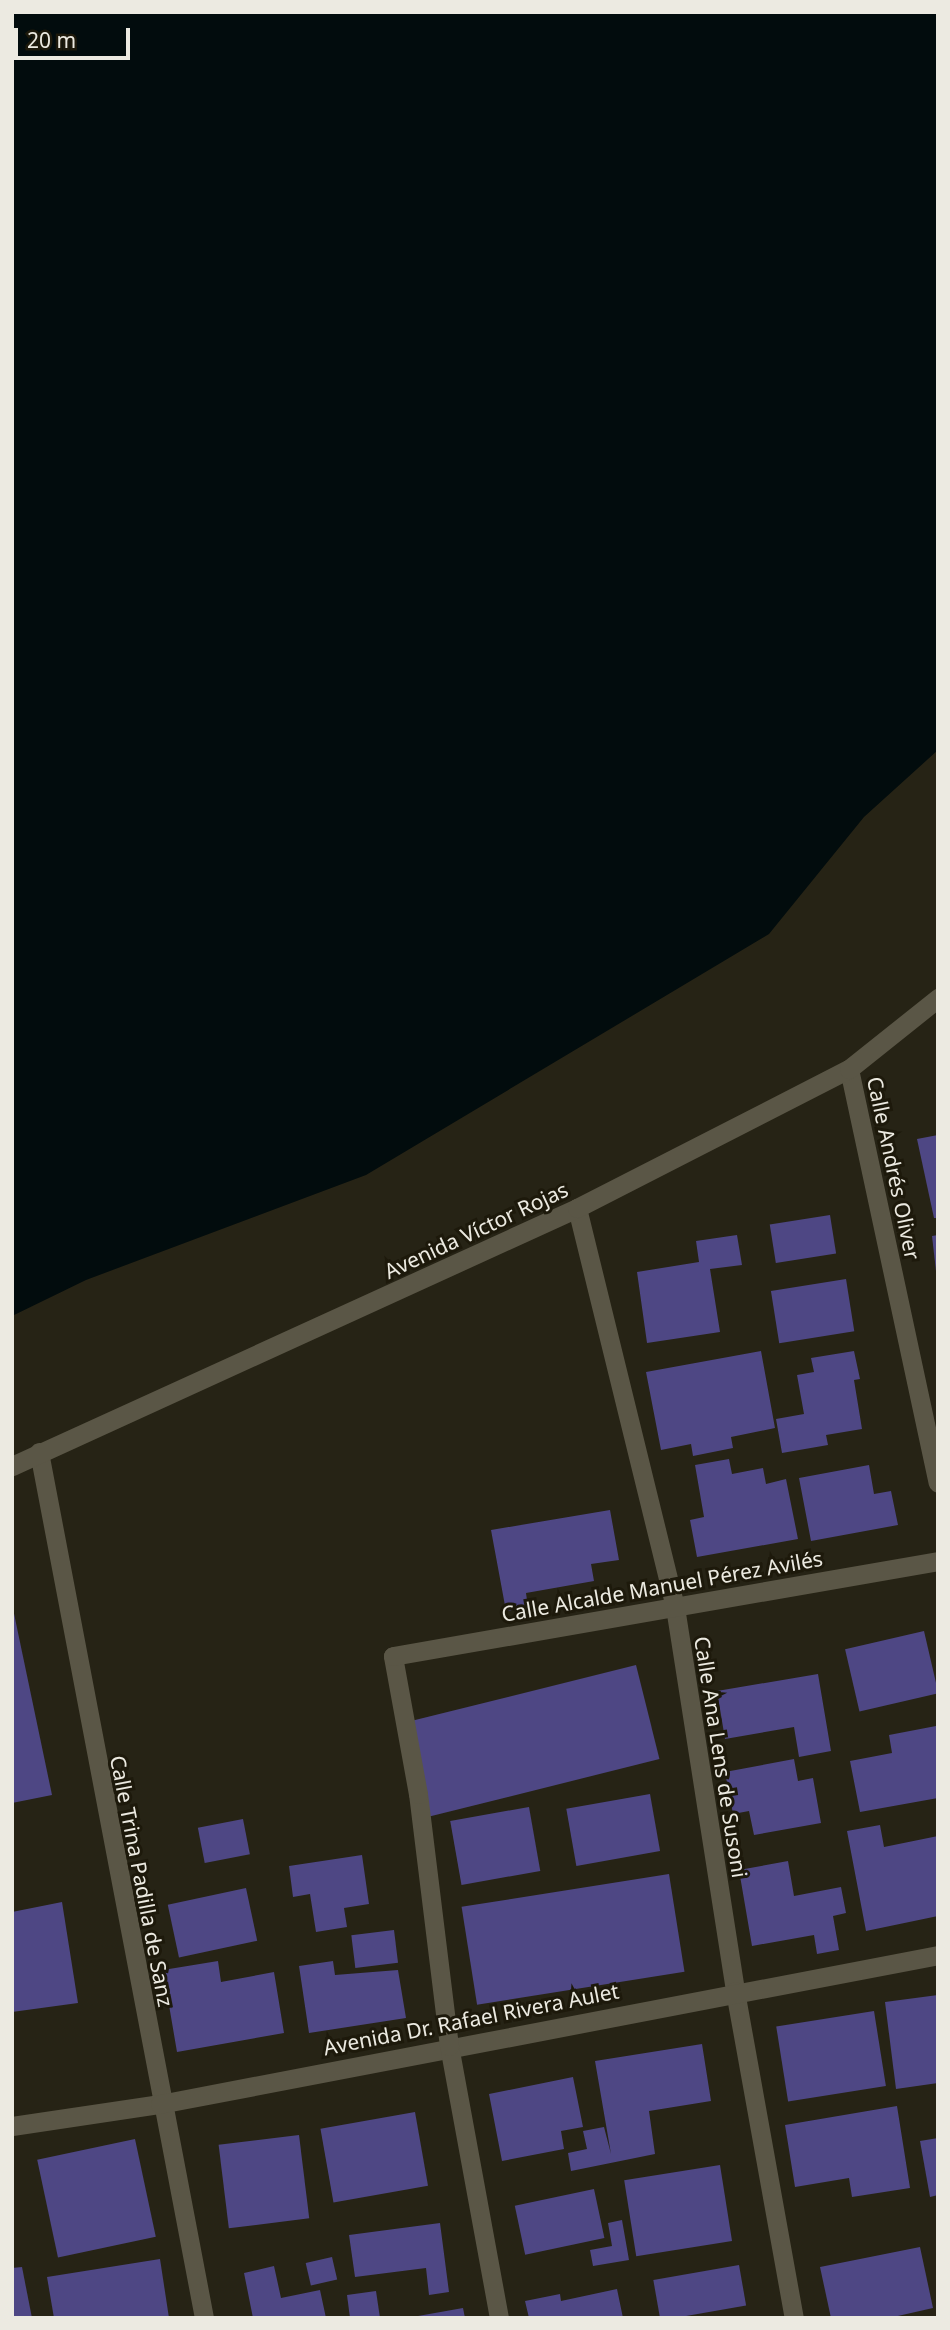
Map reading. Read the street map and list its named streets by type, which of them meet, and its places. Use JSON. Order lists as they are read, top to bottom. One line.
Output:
{"streets":{"street":["Calle Andrés Oliver","Avenida Víctor Rojas","Calle Alcalde Manuel Pérez Avilés","Calle Ana Lens de Susoni","Calle Trina Padilla de Sanz","Avenida Dr. Rafael Rivera Aulet"]},"crossings":[["Calle Andrés Oliver","Avenida Víctor Rojas"],["Avenida Víctor Rojas","Calle Ana Lens de Susoni"],["Avenida Víctor Rojas","Calle Trina Padilla de Sanz"],["Calle Alcalde Manuel Pérez Avilés","Calle Ana Lens de Susoni"],["Calle Alcalde Manuel Pérez Avilés","Avenida Dr. Rafael Rivera Aulet"],["Calle Ana Lens de Susoni","Avenida Dr. Rafael Rivera Aulet"],["Calle Trina Padilla de Sanz","Avenida Dr. Rafael Rivera Aulet"]],"scale_bar":"20 m"}
